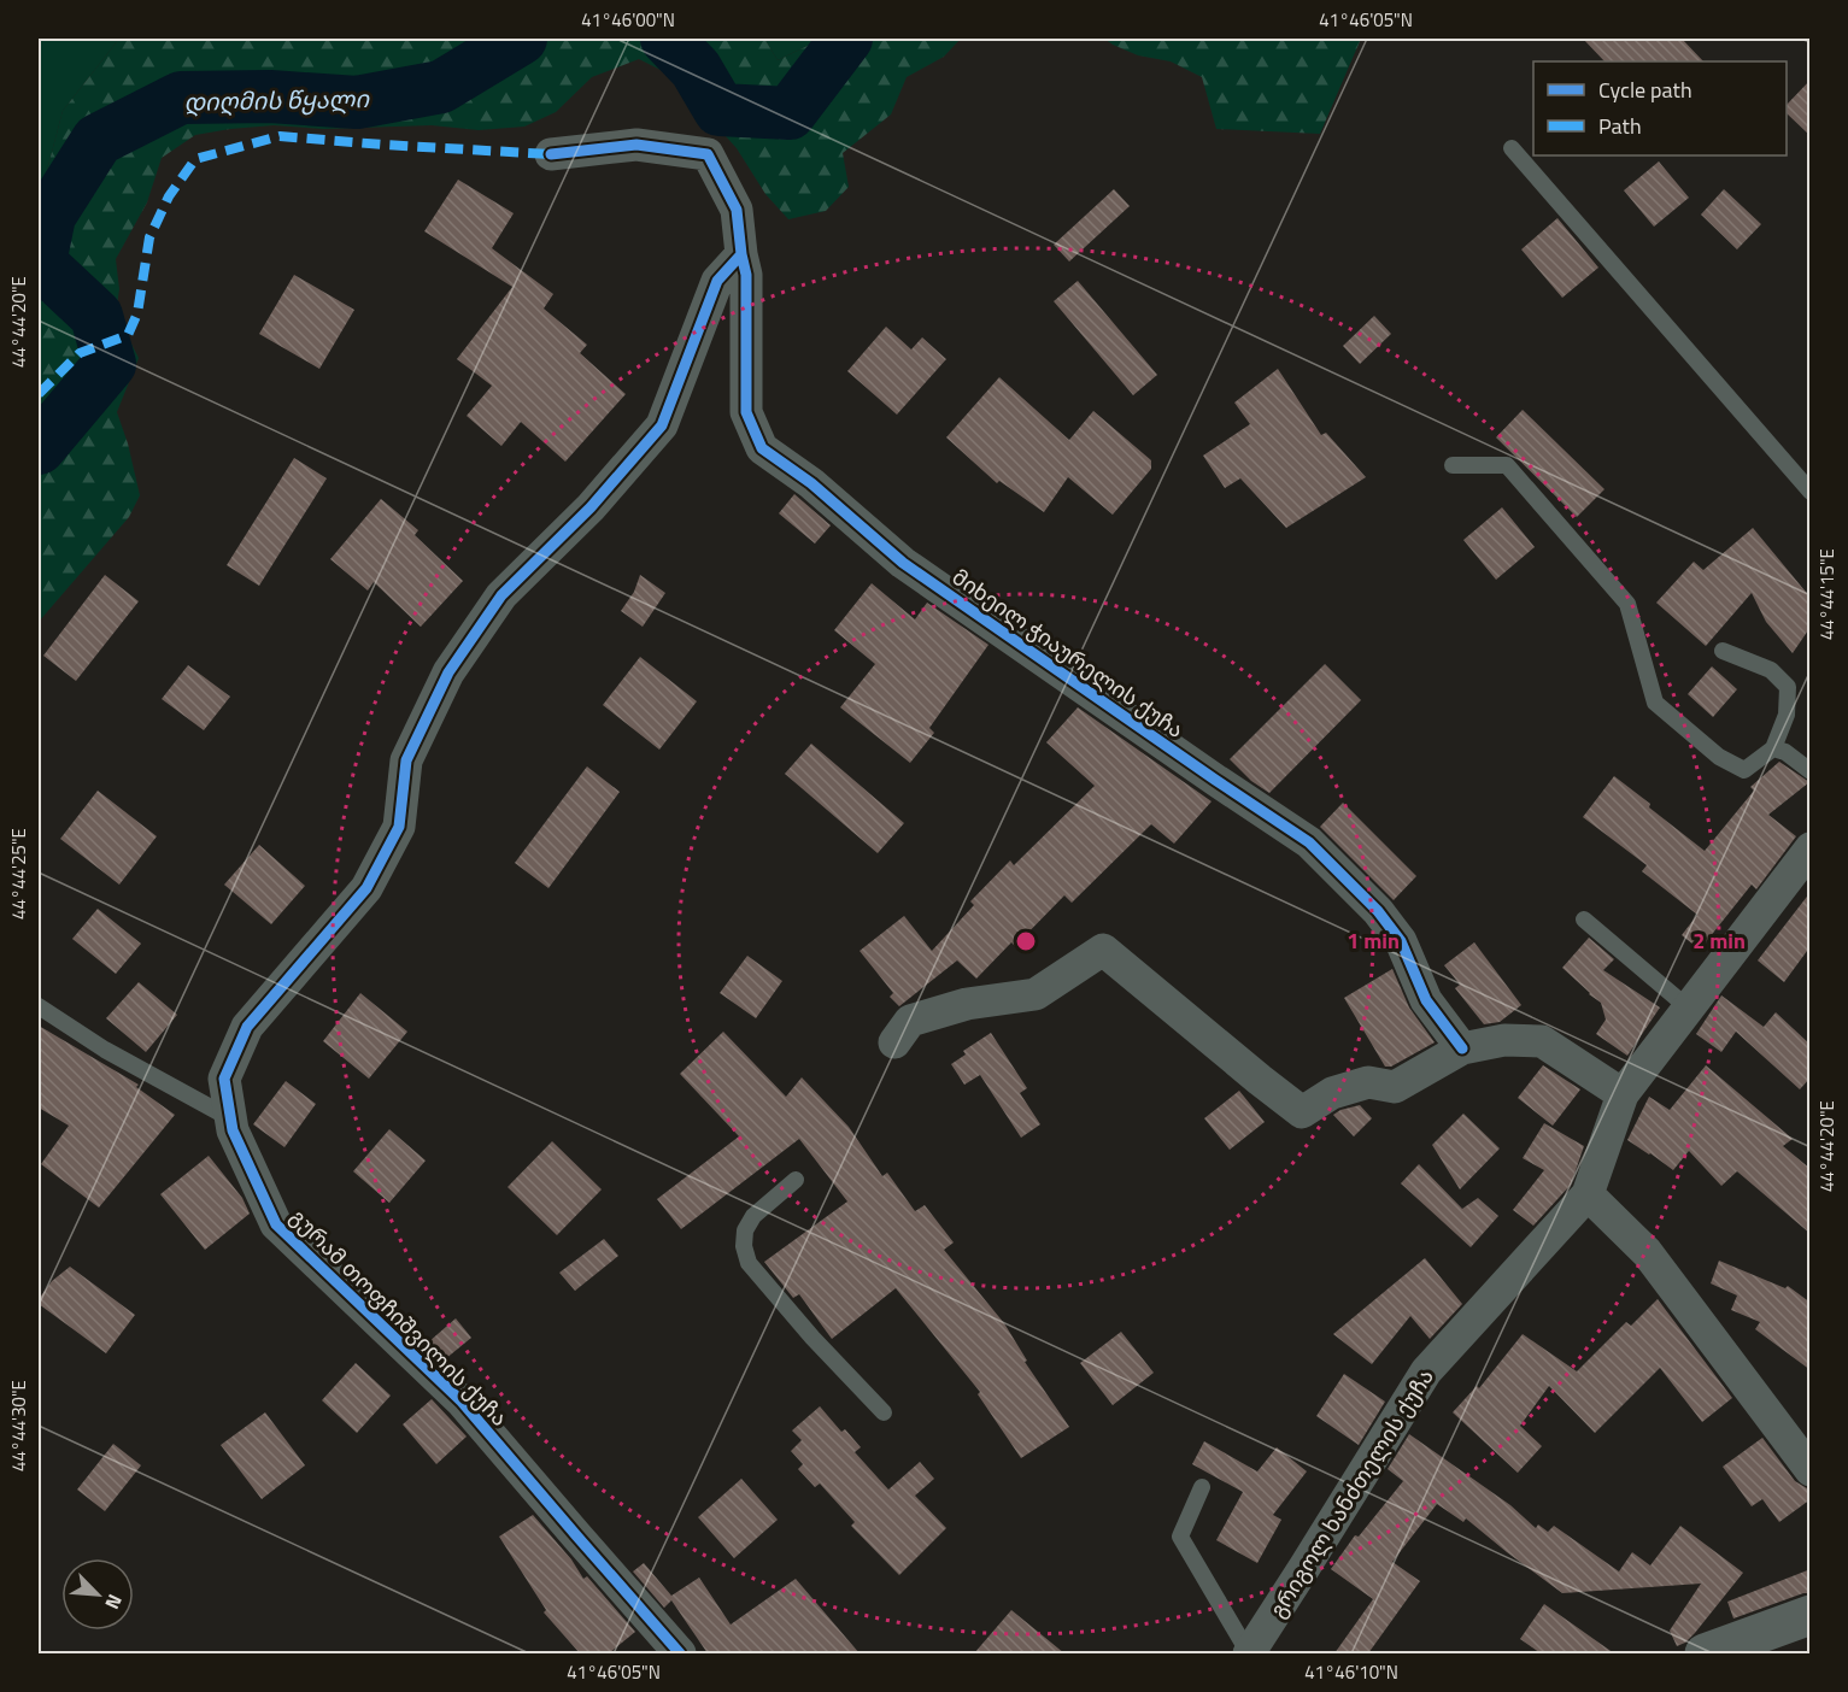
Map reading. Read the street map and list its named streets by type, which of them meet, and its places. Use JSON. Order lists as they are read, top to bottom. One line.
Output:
{"streets":{"street":["მიხეილ ჭიაურელის ქუჩა","გურამ თოფჩიშვილის ქუჩა","გრიგოლ ხანძთელის ქუჩა"]},"crossings":[["მიხეილ ჭიაურელის ქუჩა","გურამ თოფჩიშვილის ქუჩა"]],"water":["დიღმის წყალი"],"legend":["Cycle path","Path"],"north":"bottom right","coordinates":["41°46'00\"N","41°46'05\"N","44°44'20\"E","44°44'15\"E","44°44'25\"E","44°44'30\"E","41°46'10\"N"],"rings":["1 min","2 min"]}
